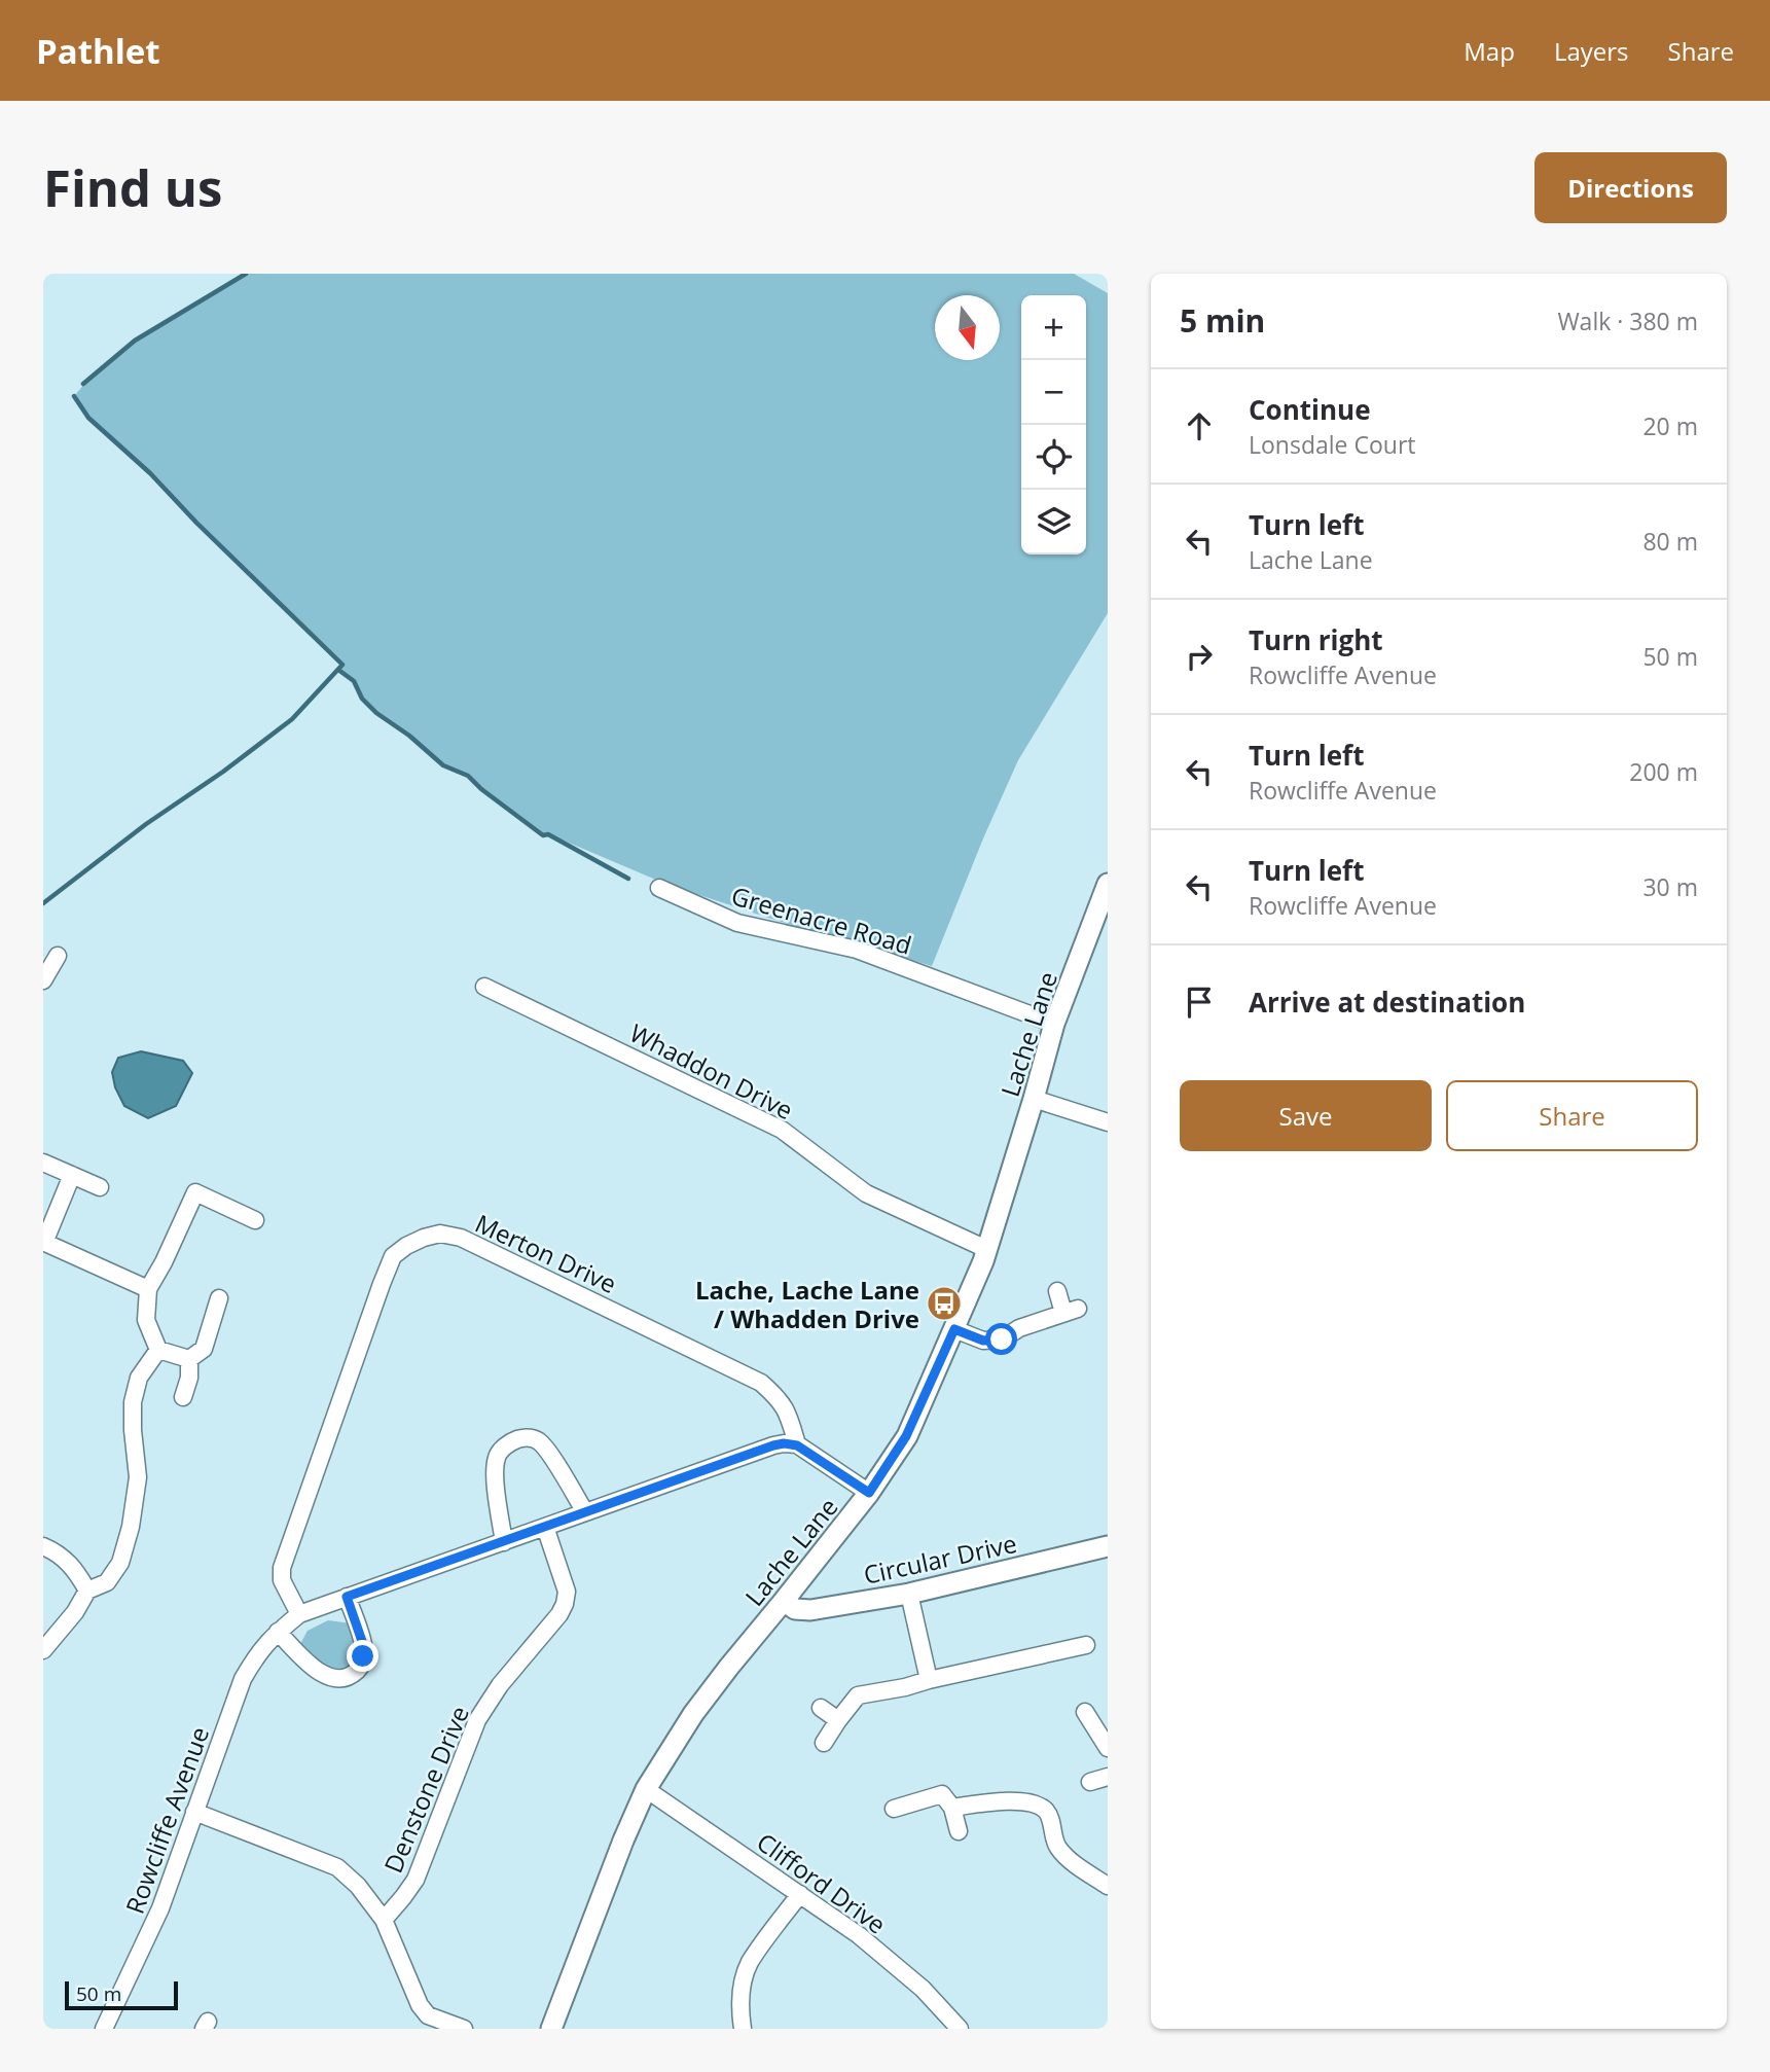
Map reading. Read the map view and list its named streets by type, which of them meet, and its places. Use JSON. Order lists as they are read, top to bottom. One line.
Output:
{"streets":{"street":["Greenacre Road","Lache Lane","Whaddon Drive","Merton Drive","Circular Drive","Denstone Drive","Rowcliffe Avenue","Clifford Drive"]},"crossings":[["Greenacre Road","Lache Lane"],["Lache Lane","Whaddon Drive"],["Lache Lane","Circular Drive"],["Lache Lane","Clifford Drive"],["Merton Drive","Rowcliffe Avenue"],["Denstone Drive","Rowcliffe Avenue"]],"places":{"bus stop":["Lache, Lache Lane / Whadden Drive"]},"scale_bar":"50 m","north":"bottom","page":{"header":"Pathlet","nav":["Map","Layers","Share"],"buttons":["Directions",["Save","Share"]],"title":"Find us","heading":["5 min","Walk · 380 m"],"map_buttons":["+","−"],"list":[["Continue","Lonsdale Court","20 m"],["Turn left","Lache Lane","80 m"],["Turn right","Rowcliffe Avenue","50 m"],["Turn left","Rowcliffe Avenue","200 m"],["Turn left","Rowcliffe Avenue","30 m"],"Arrive at destination"],"scale":"50 m"}}
